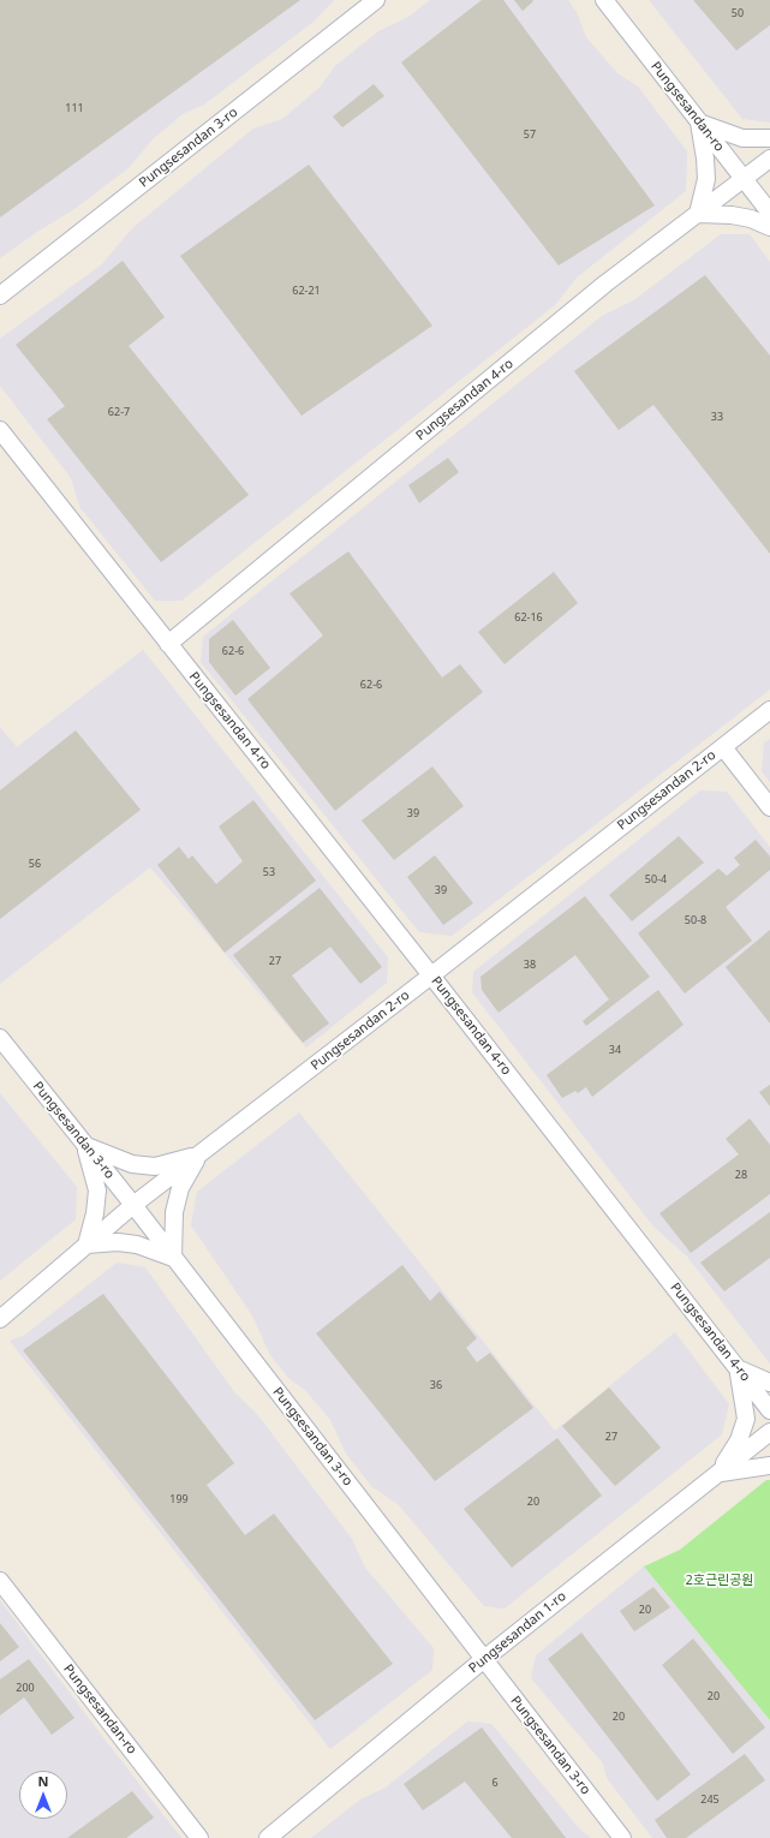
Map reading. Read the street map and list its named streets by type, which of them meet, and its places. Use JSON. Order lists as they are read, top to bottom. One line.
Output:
{"streets":{"street":["Pungsesandan-ro","Pungsesandan 3-ro","Pungsesandan 4-ro","Pungsesandan 2-ro","Pungsesandan 1-ro"]},"crossings":[["Pungsesandan-ro","Pungsesandan 4-ro"],["Pungsesandan 3-ro","Pungsesandan 2-ro"],["Pungsesandan 3-ro","Pungsesandan 1-ro"],["Pungsesandan 4-ro","Pungsesandan 2-ro"]],"parks":["2호근린공원"],"house_numbers":["50","111","57","62-21","62-7","33","62-16","62-6","62-6","39","56","53","50-4","39","50-8","27","38","34","28","36","27","199","20","20","200","20","20","6","245"],"north":"top"}
